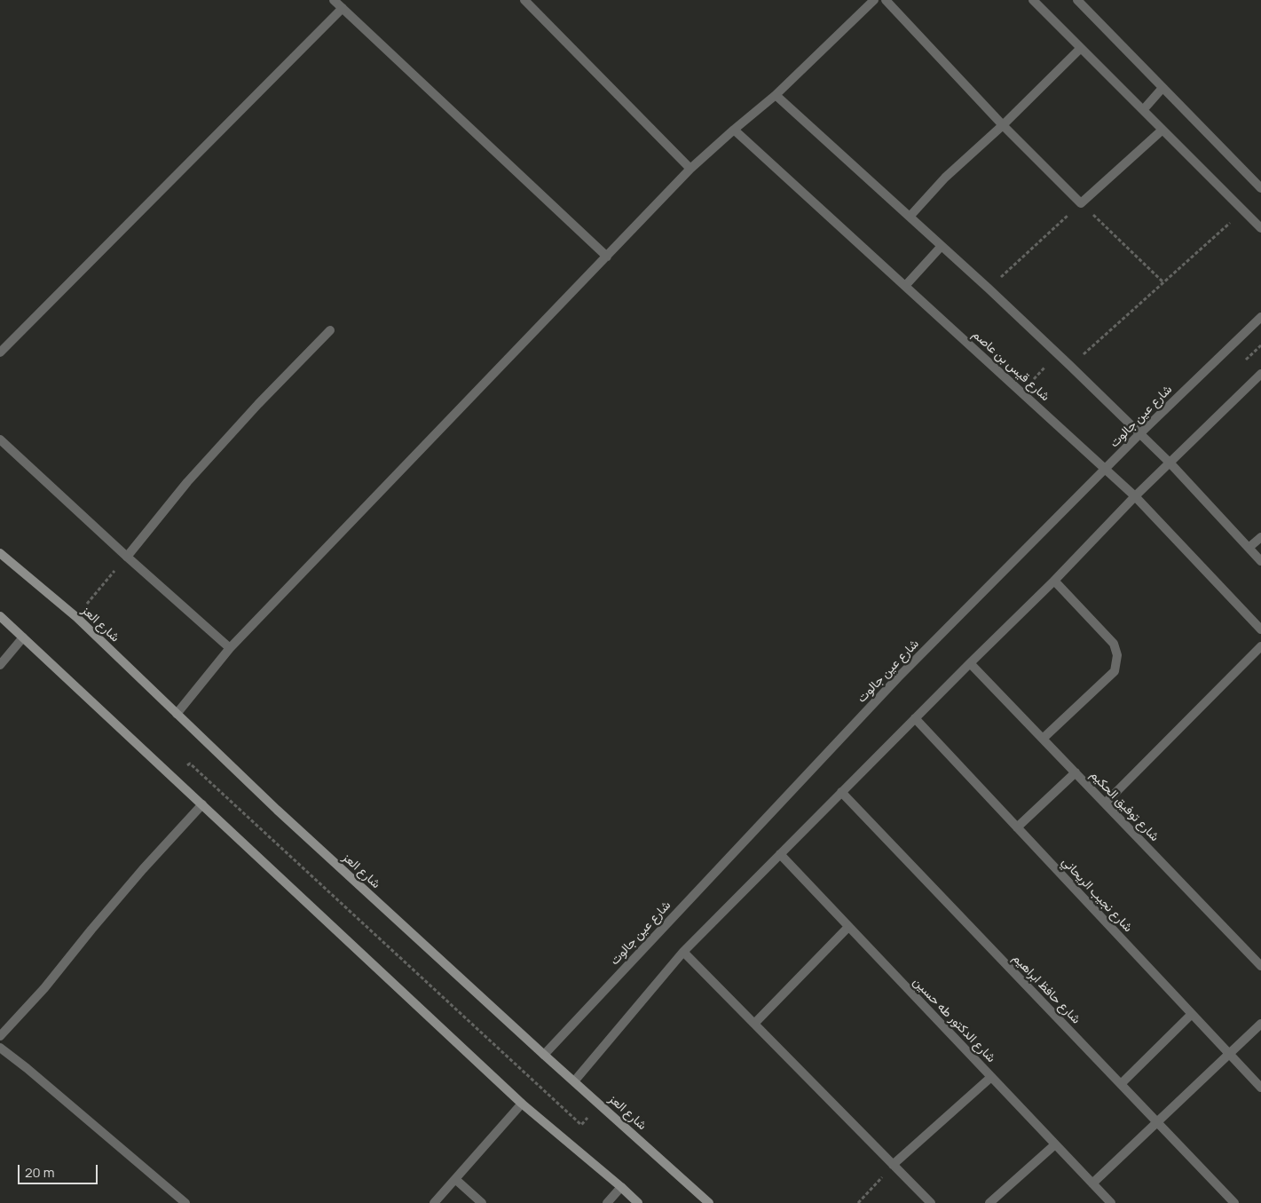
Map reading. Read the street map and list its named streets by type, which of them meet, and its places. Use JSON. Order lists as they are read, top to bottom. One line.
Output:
{"streets":{"main road":["شارع العز"],"street":["شارع قيس بن عاصم","شارع عين جالوت","شارع توفيق الحكيم","شارع نجيب الريحاني","شارع حافظ ابراهيم","شارع الدكتور طه حسين"]},"crossings":[["شارع قيس بن عاصم","شارع عين جالوت"],["شارع عين جالوت","شارع العز"]],"scale_bar":"20 m"}
